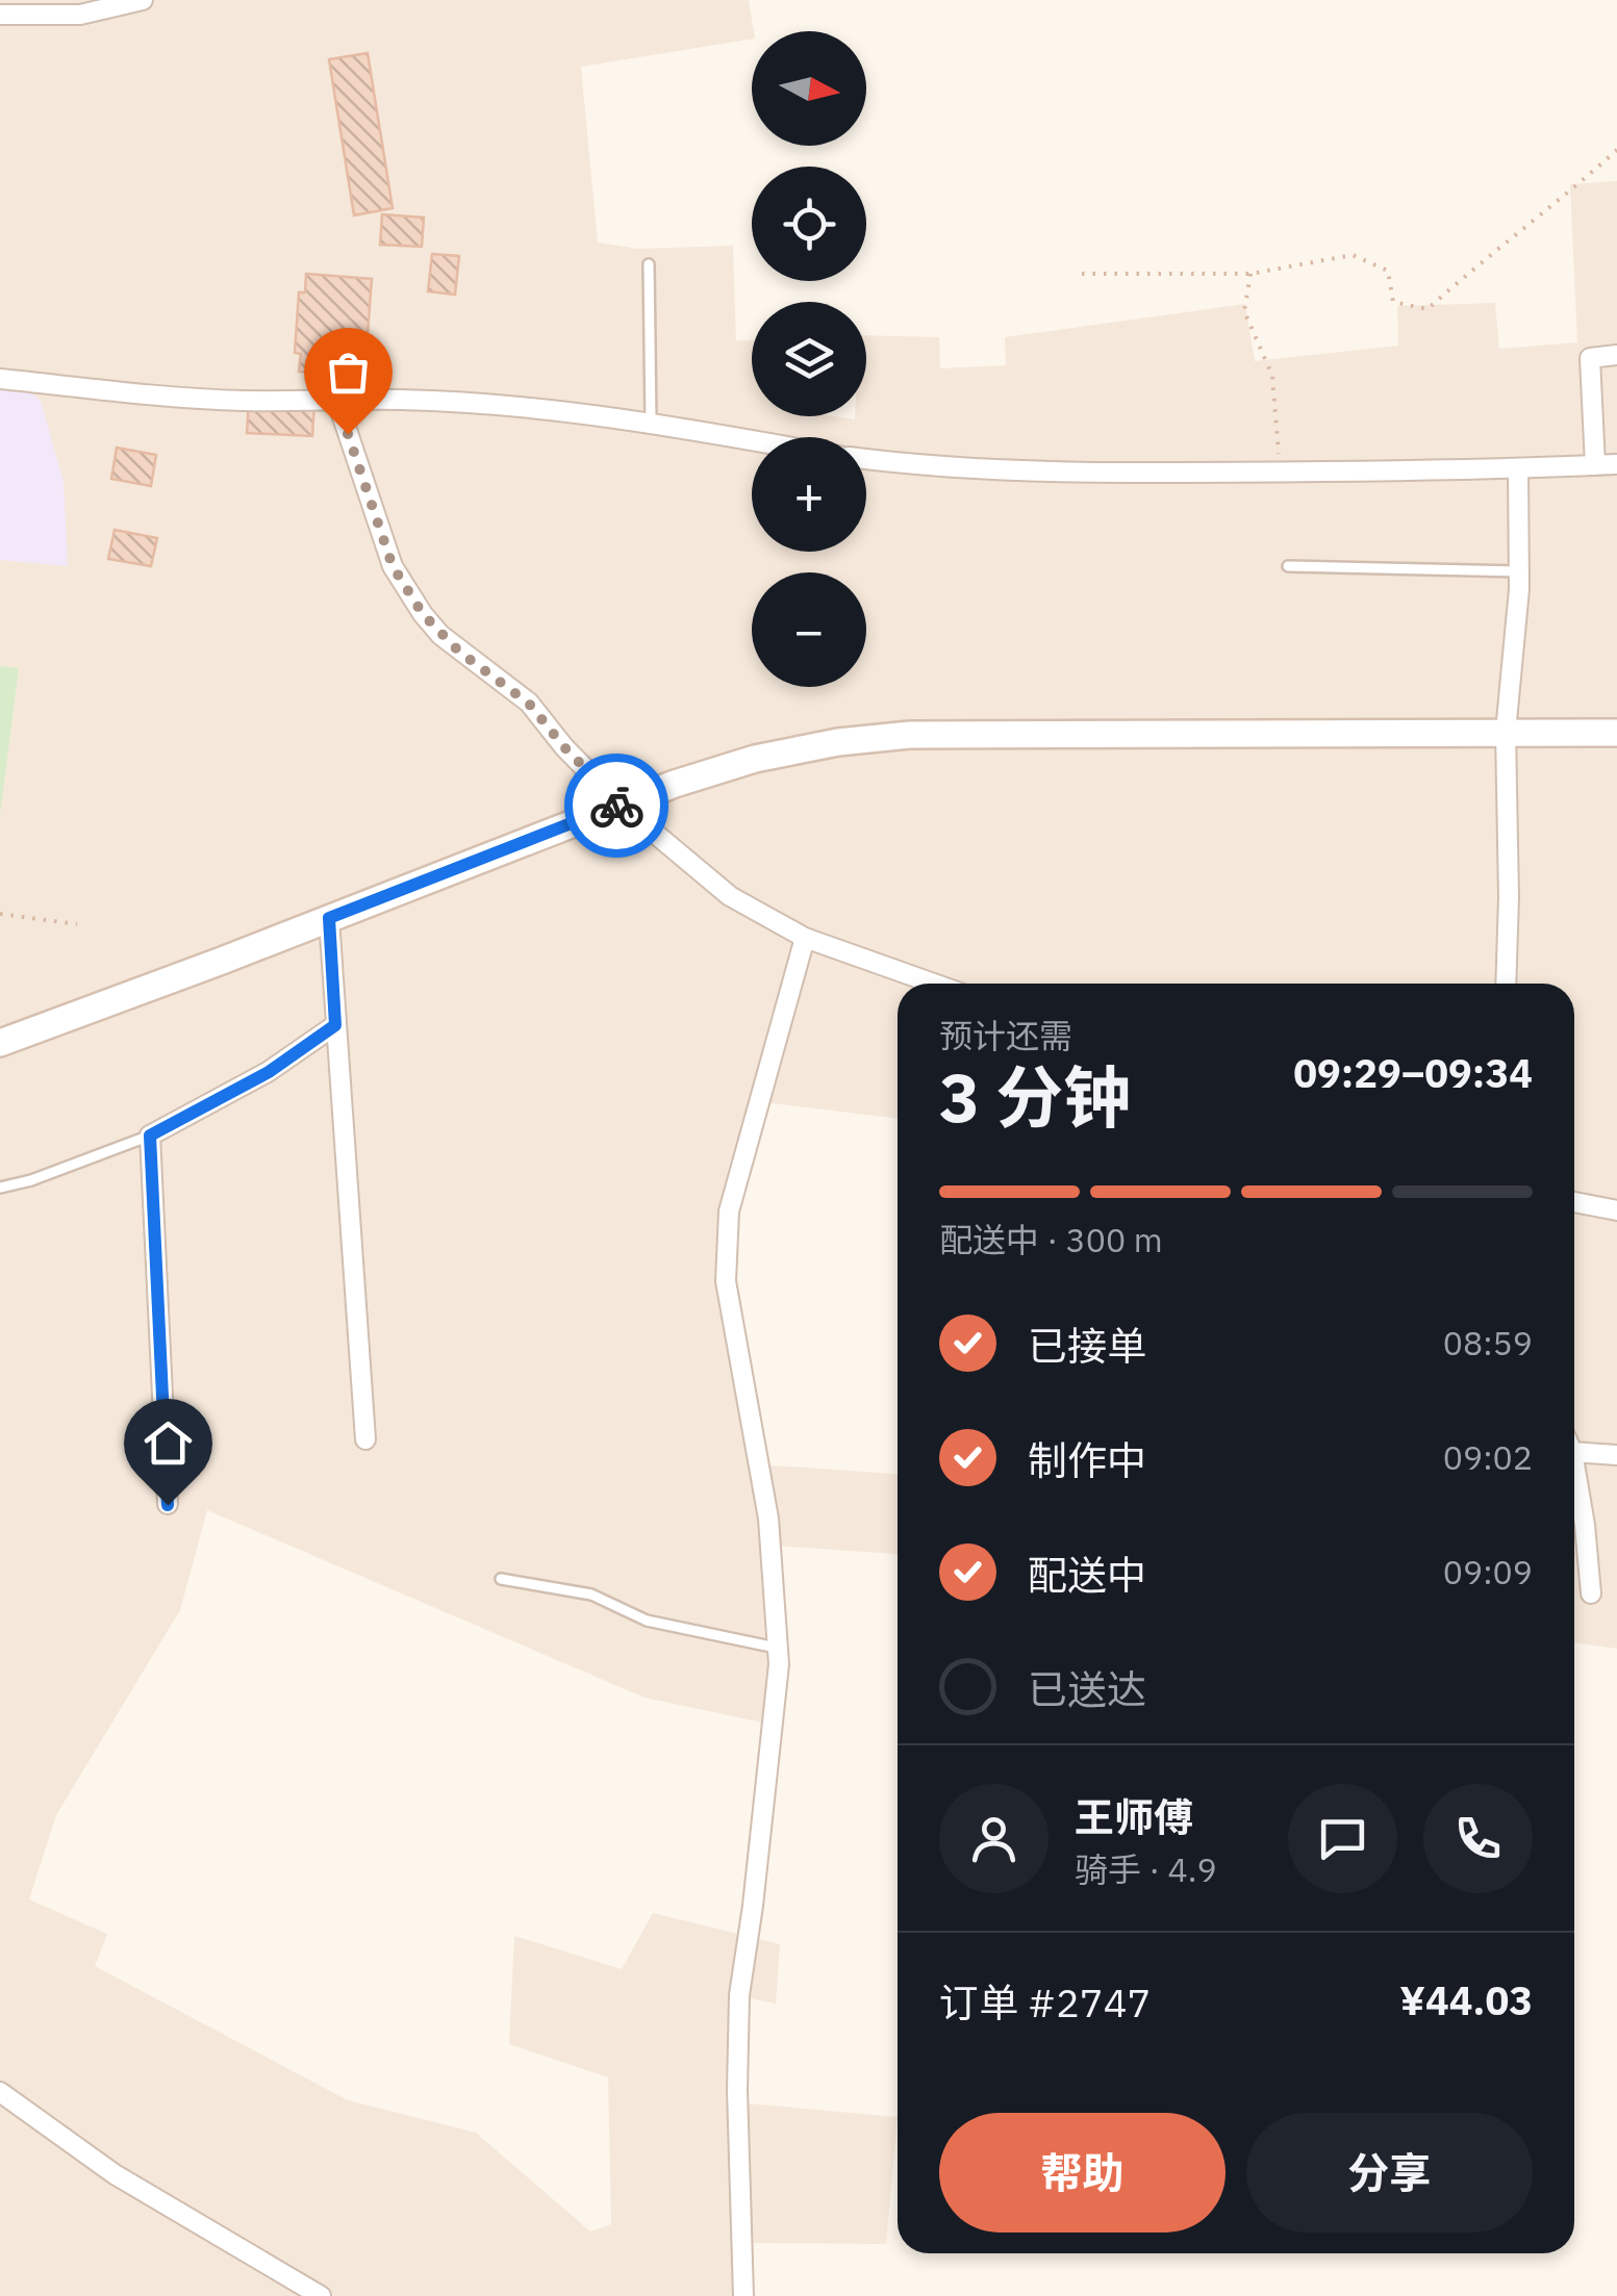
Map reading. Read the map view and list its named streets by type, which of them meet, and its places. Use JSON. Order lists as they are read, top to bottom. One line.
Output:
{"north":"right","page":{"map_buttons":["+","−"],"heading":["3 分钟","预计还需","09:29–09:34"],"panel":["王师傅","骑手 · 4.9","订单 #2747","¥44.03"],"bar":"配送中 · 300 m","list":[["已接单","08:59"],["制作中","09:02"],["配送中","09:09"],"已送达"],"buttons":["帮助","分享"]}}
